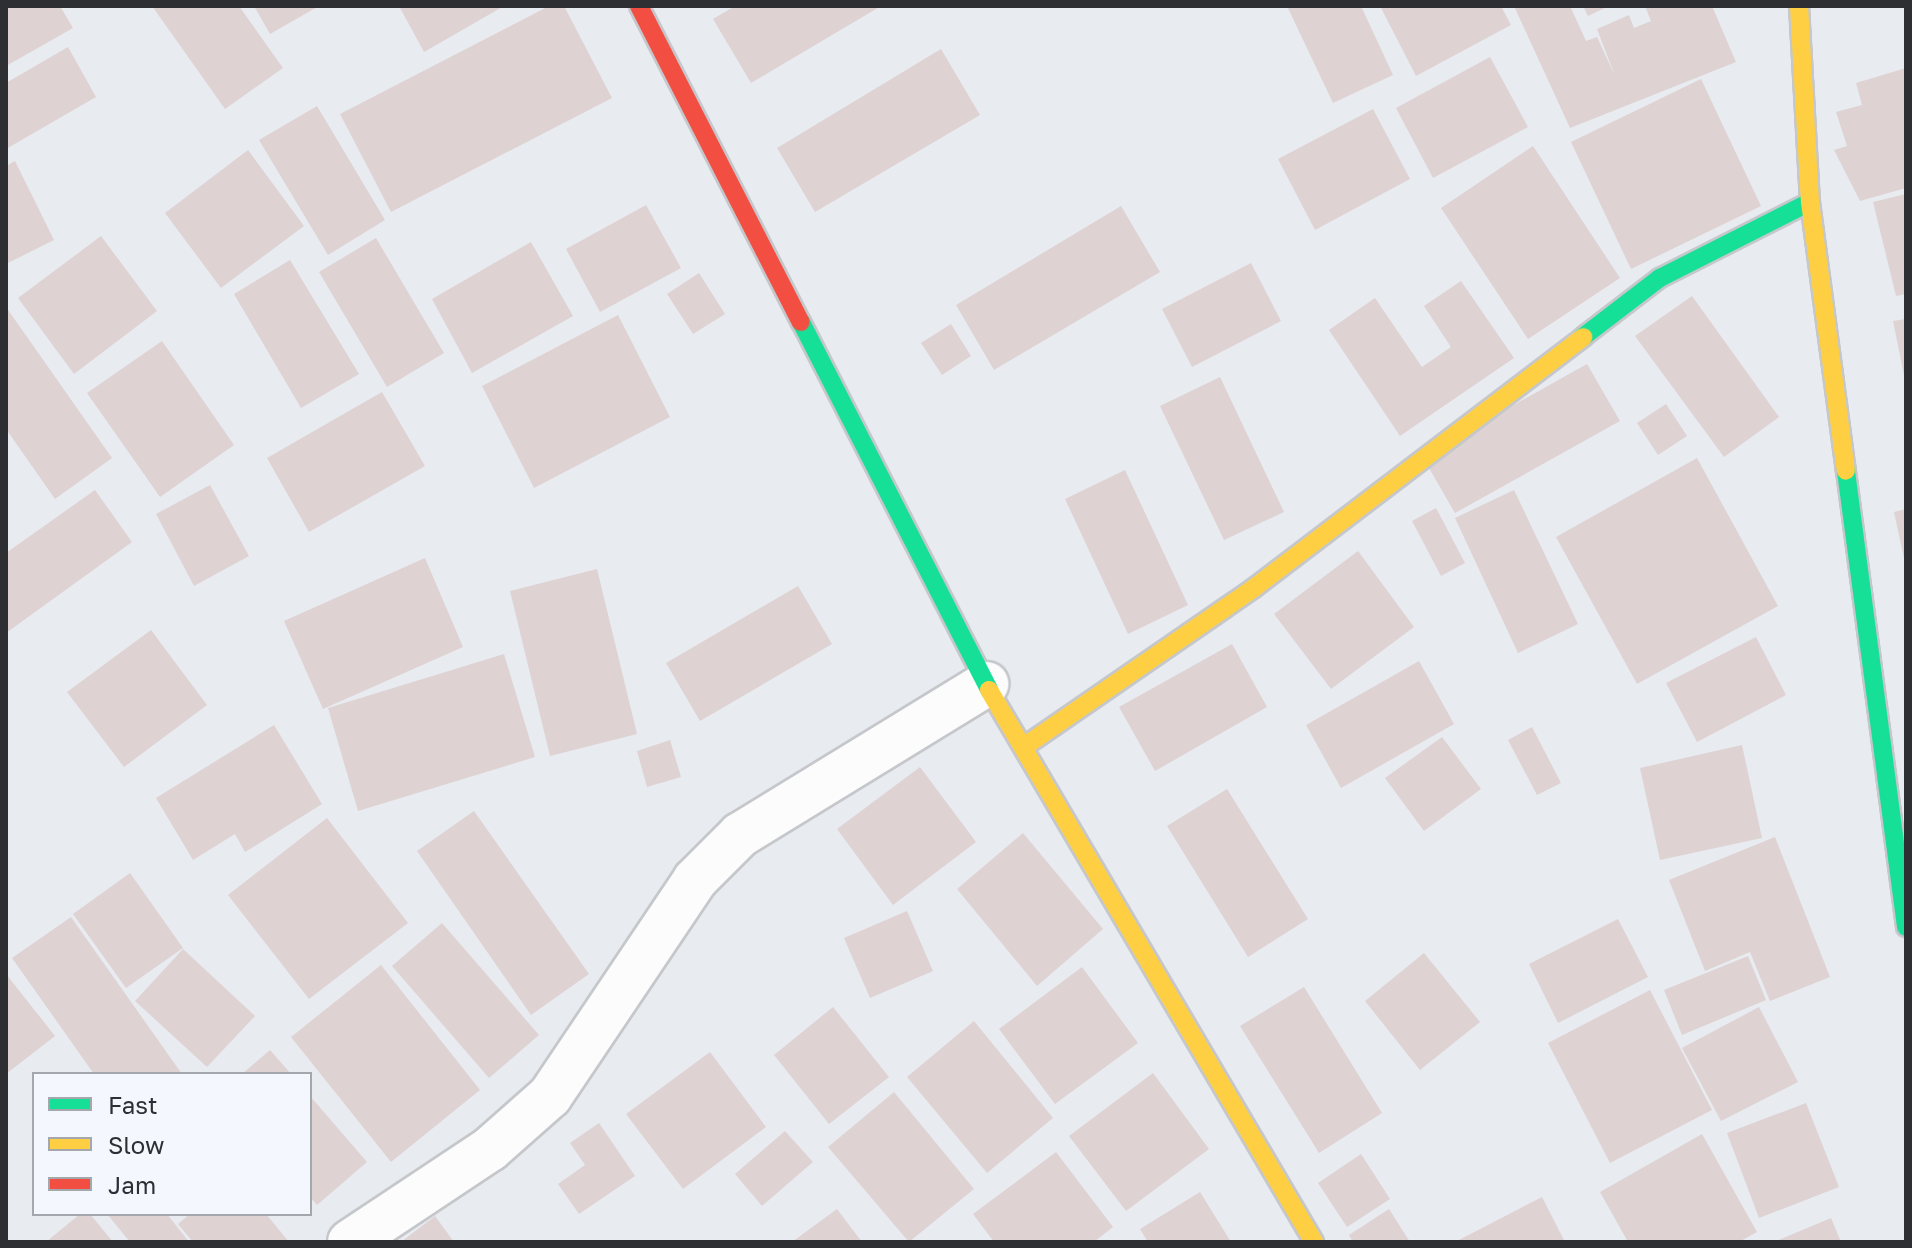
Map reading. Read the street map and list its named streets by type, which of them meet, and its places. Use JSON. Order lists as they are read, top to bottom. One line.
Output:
{"legend":["Fast","Slow","Jam"]}
